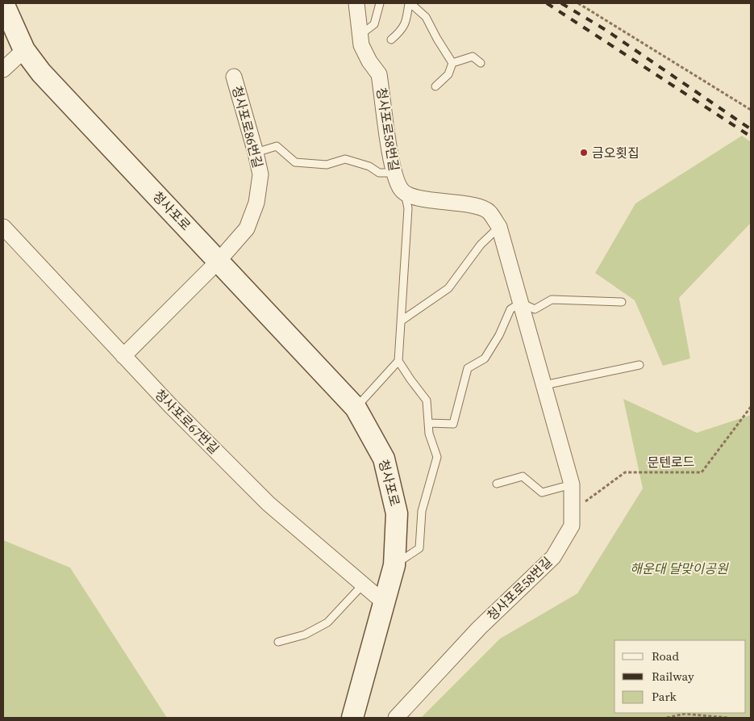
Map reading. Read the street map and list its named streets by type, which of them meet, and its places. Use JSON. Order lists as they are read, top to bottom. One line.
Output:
{"streets":{"street":["청사포로86번길","청사포로58번길","청사포로","청사포로67번길"],"path":["문텐로드"]},"crossings":[["청사포로86번길","청사포로"],["청사포로86번길","청사포로67번길"],["청사포로58번길","문텐로드"],["청사포로","청사포로67번길"]],"parks":["해운대 달맞이공원"],"places":["금오횟집"],"legend":["Road","Railway","Park"]}
